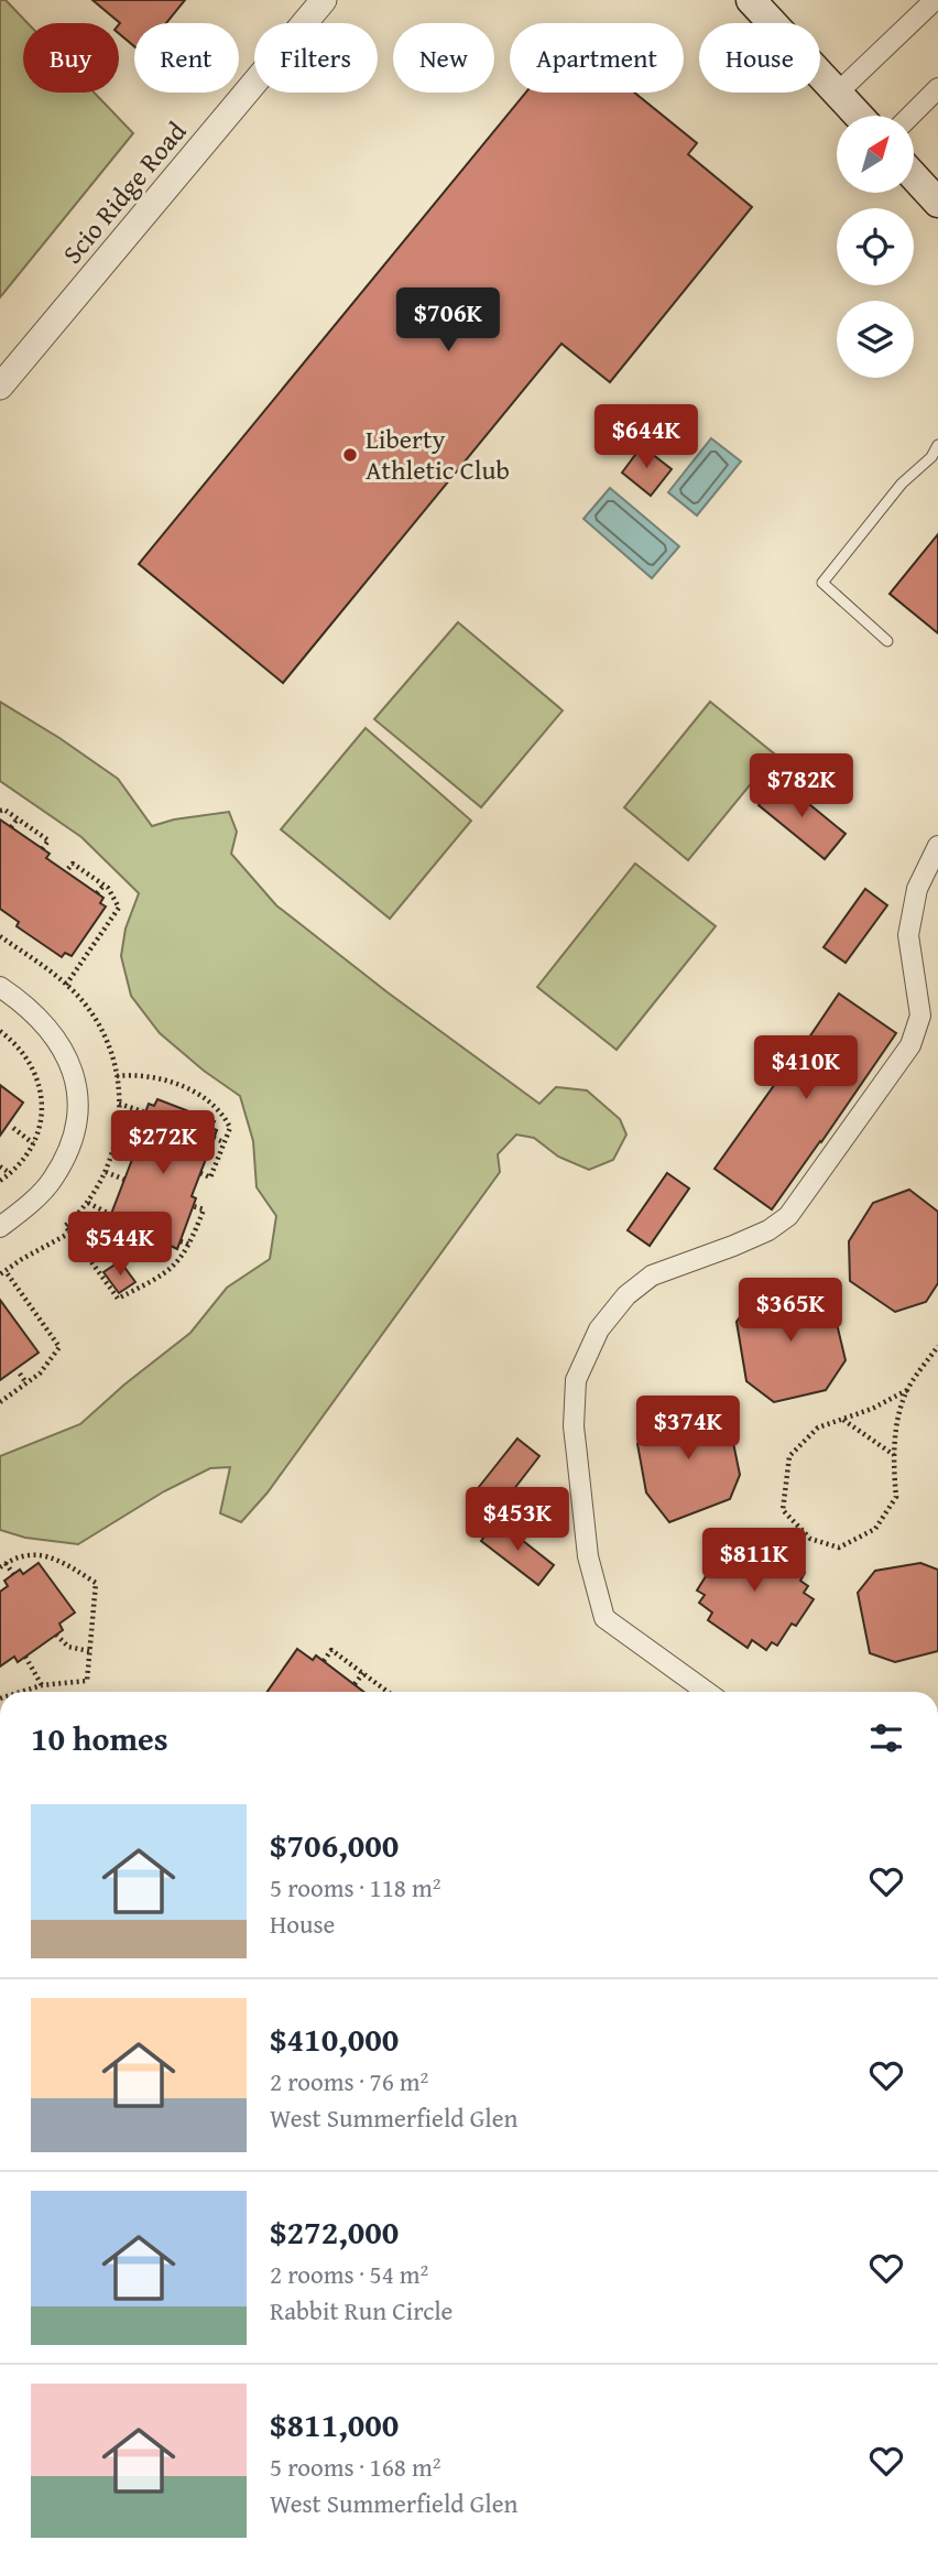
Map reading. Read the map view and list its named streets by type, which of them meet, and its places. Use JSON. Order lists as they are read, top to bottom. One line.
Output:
{"streets":{"street":["Scio Ridge Road"]},"places":["Liberty Athletic Club"],"north":"top right","page":{"chip":["Buy","Rent","Filters","New","Apartment","House"],"price":["$706K","$644K","$782K","$410K","$272K","$544K","$365K","$374K","$453K","$811K"],"heading":"10 homes","list":[{"name":"$706,000","note":"5 rooms · 118 m² · House"},{"name":"$410,000","note":"2 rooms · 76 m² · West Summerfield Glen"},{"name":"$272,000","note":"2 rooms · 54 m² · Rabbit Run Circle"},{"name":"$811,000","note":"5 rooms · 168 m² · West Summerfield Glen"}]}}
